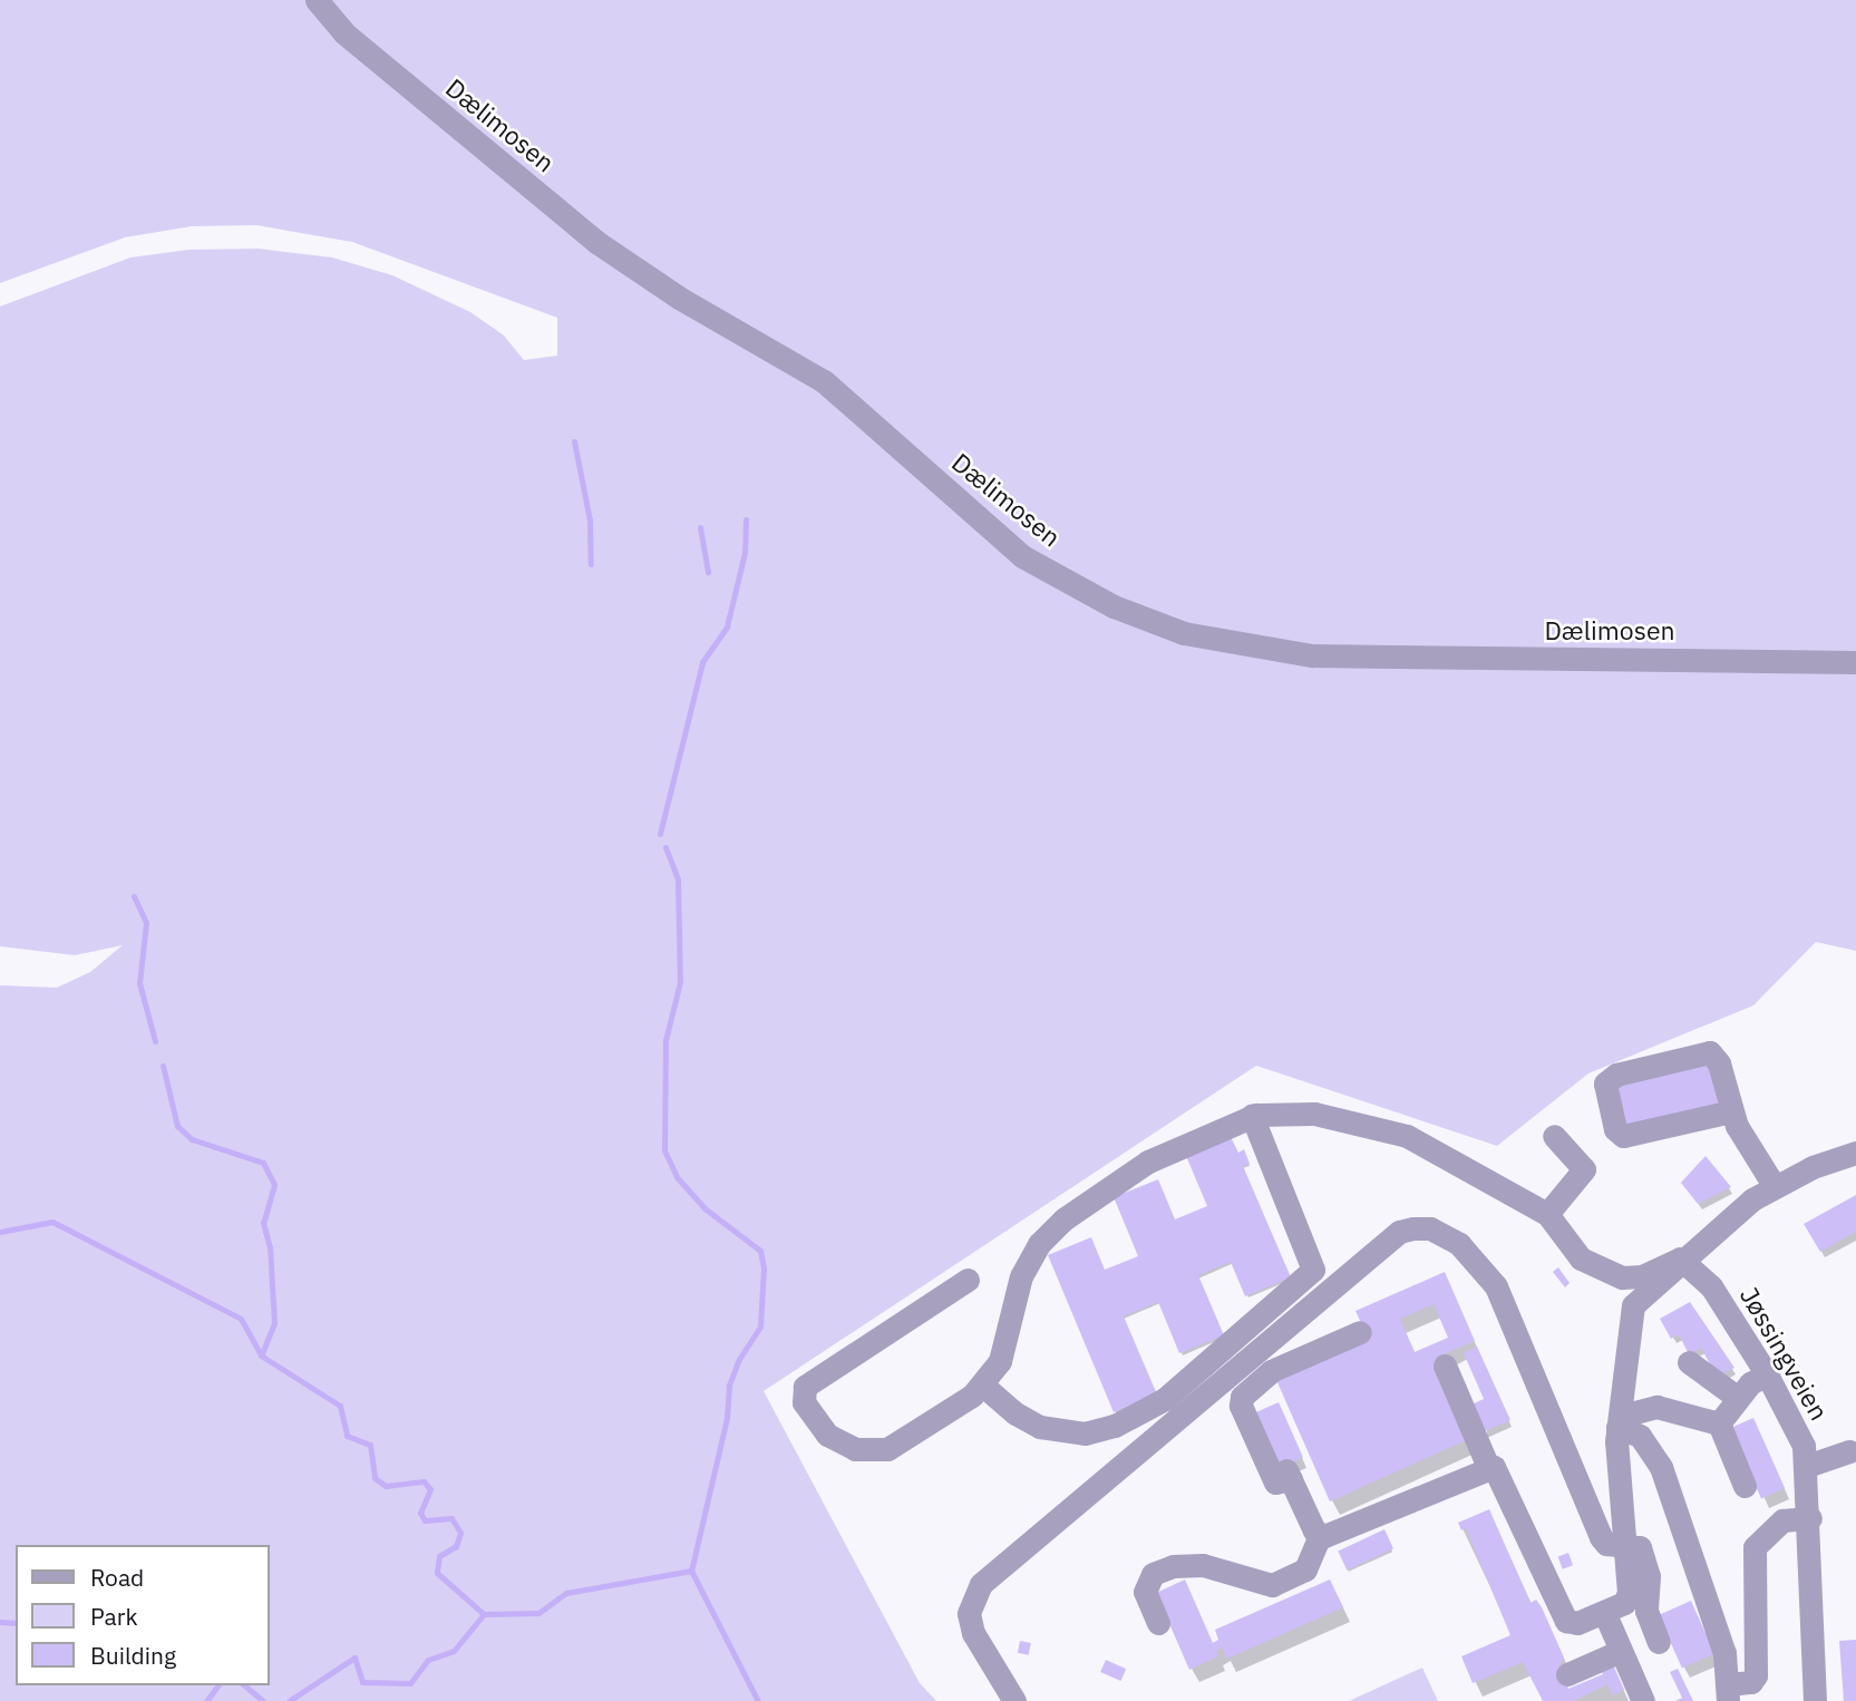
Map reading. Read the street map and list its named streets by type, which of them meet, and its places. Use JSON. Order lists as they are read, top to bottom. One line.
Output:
{"streets":{"street":["Dælimosen","Jøssingveien"]},"legend":["Road","Park","Building"]}
